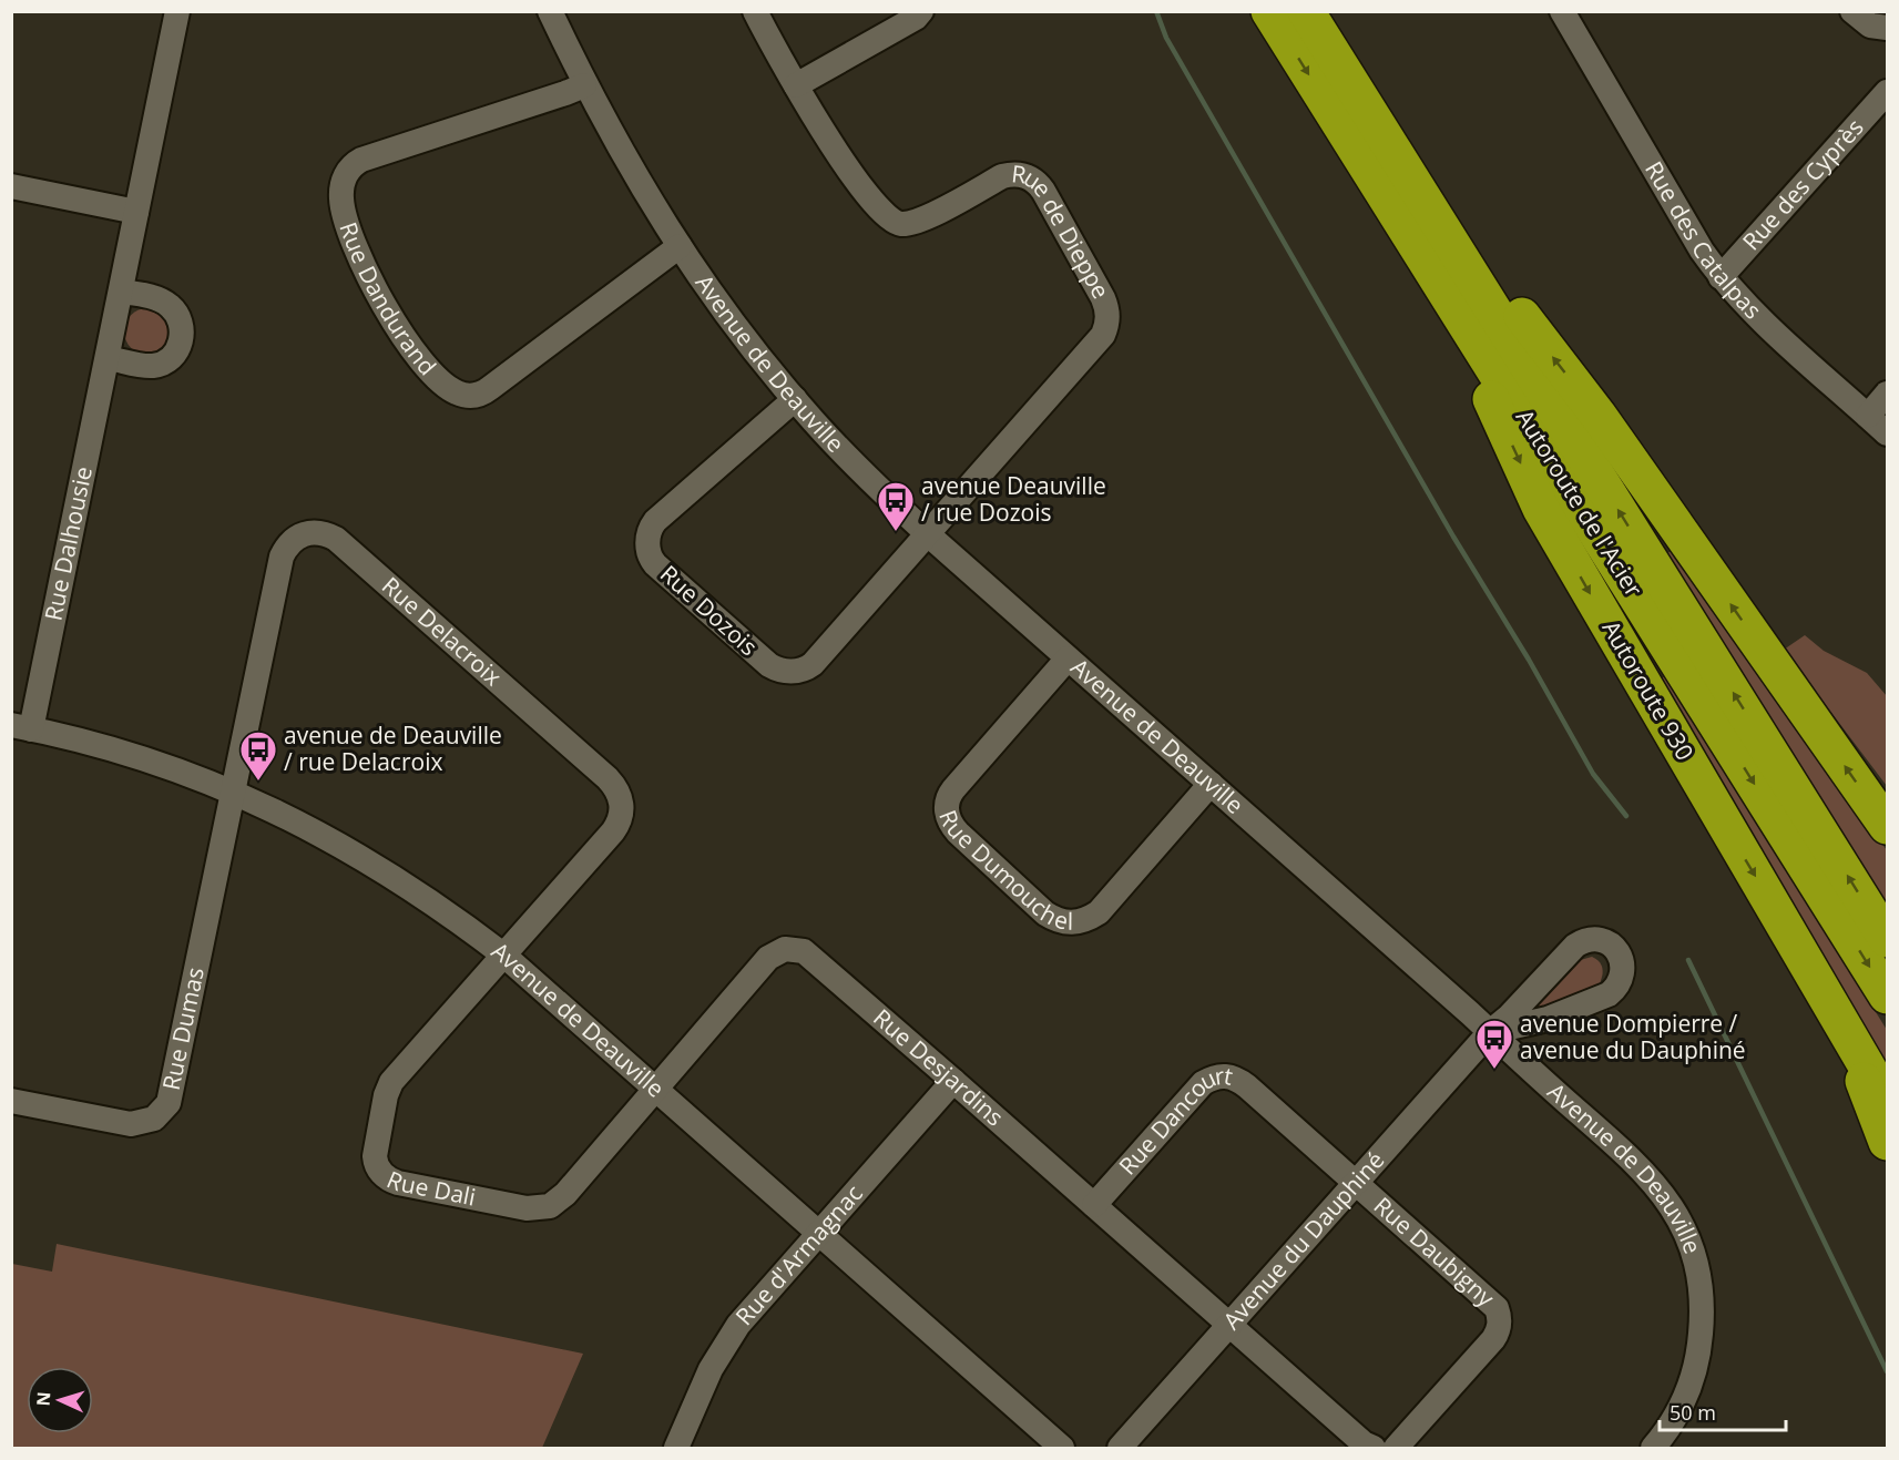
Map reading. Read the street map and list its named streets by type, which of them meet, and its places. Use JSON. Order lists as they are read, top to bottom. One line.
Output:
{"streets":{"highway":["Autoroute de l'Acier","Autoroute 930"],"street":["Rue des Cyprès","Rue des Catalpas","Rue de Dieppe","Rue Dandurand","Avenue de Deauville","Rue Dalhousie","Rue Dozois","Rue Delacroix","Rue Dumouchel","Rue Dumas","Rue Desjardins","Rue Dancourt","Rue Dali","Avenue du Dauphiné","Rue Daubigny","Rue d'Armagnac"]},"crossings":[["Rue des Cyprès","Rue des Catalpas"],["Rue de Dieppe","Avenue de Deauville"],["Rue de Dieppe","Rue Dozois"],["Rue Dandurand","Avenue de Deauville"],["Avenue de Deauville","Rue Dalhousie"],["Avenue de Deauville","Rue Dozois"],["Avenue de Deauville","Rue Delacroix"],["Avenue de Deauville","Rue Dumouchel"],["Avenue de Deauville","Rue Dumas"],["Avenue de Deauville","Rue Desjardins"],["Avenue de Deauville","Rue Dali"],["Avenue de Deauville","Avenue du Dauphiné"],["Avenue de Deauville","Rue d'Armagnac"],["Autoroute de l'Acier","Autoroute 930"],["Rue Delacroix","Rue Dumas"],["Rue Delacroix","Rue Dali"],["Rue Desjardins","Rue Dancourt"],["Rue Desjardins","Rue Dali"],["Rue Desjardins","Avenue du Dauphiné"],["Rue Desjardins","Rue d'Armagnac"],["Rue Dancourt","Avenue du Dauphiné"],["Rue Dancourt","Rue Daubigny"],["Avenue du Dauphiné","Rue Daubigny"]],"places":{"bus stop":["avenue Deauville / rue Dozois","avenue de Deauville / rue Delacroix","avenue Dompierre / avenue du Dauphiné"]},"scale_bar":"50 m","north":"left"}
